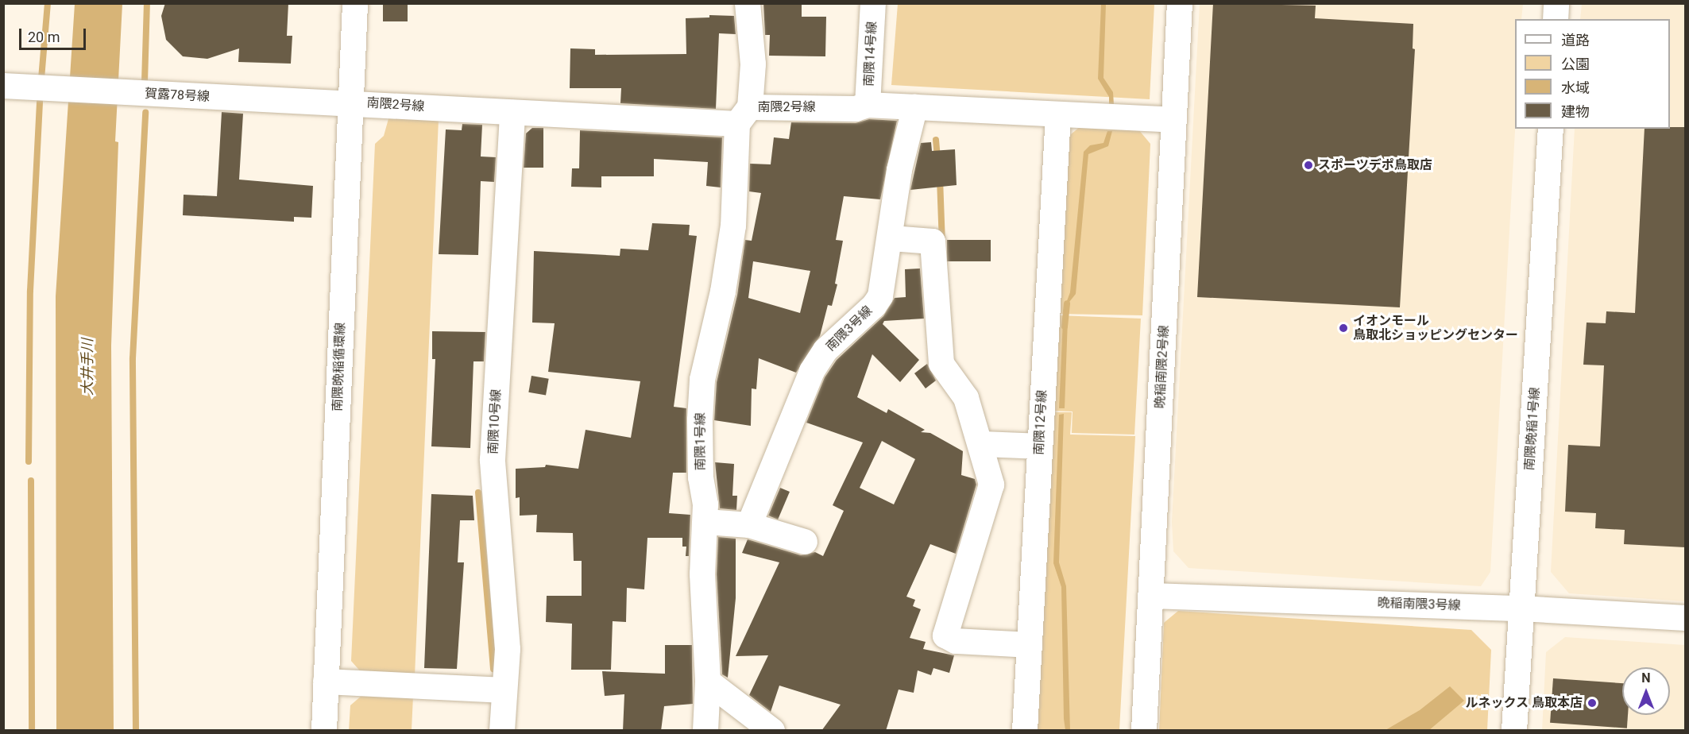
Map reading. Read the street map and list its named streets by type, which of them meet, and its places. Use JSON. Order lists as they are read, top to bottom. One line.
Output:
{"streets":{"street":["南隈14号線","賀露78号線","南隈2号線","南隈3号線","南隈晩稲循環線","晩稲南隈2号線","南隈10号線","南隈12号線","南隈晩稲1号線","南隈1号線","晩稲南隈3号線"]},"crossings":[["南隈14号線","南隈2号線"],["賀露78号線","南隈2号線"],["賀露78号線","南隈晩稲循環線"],["南隈2号線","南隈3号線"],["南隈2号線","南隈晩稲循環線"],["南隈2号線","晩稲南隈2号線"],["南隈2号線","南隈10号線"],["南隈2号線","南隈12号線"],["南隈2号線","南隈1号線"],["晩稲南隈2号線","晩稲南隈3号線"],["南隈晩稲1号線","晩稲南隈3号線"]],"water":["大井手川"],"places":["スポーツデポ鳥取店","イオンモール 鳥取北ショッピングセンター","ルネックス 鳥取本店"],"legend":["道路","公園","水域","建物"],"scale_bar":"20 m","north":"top"}
